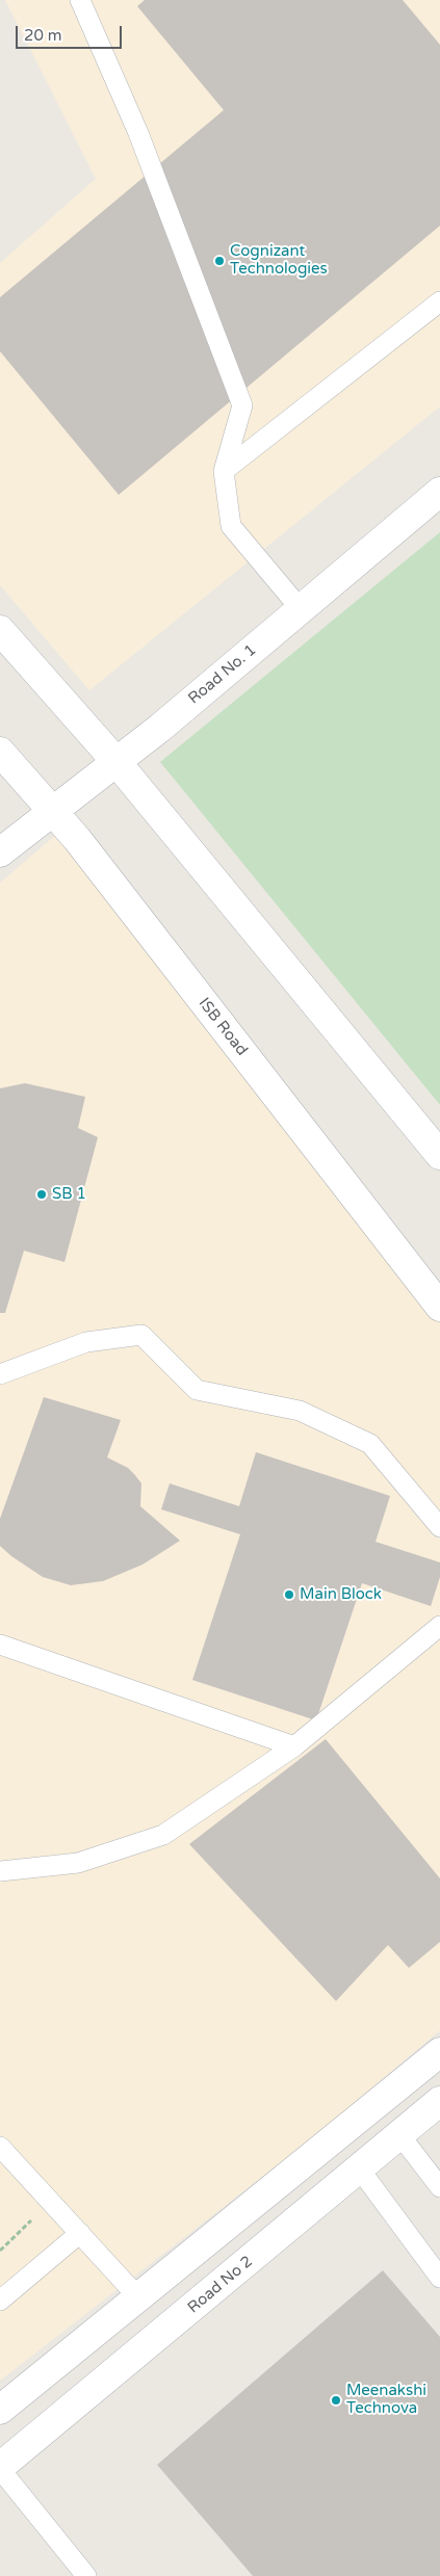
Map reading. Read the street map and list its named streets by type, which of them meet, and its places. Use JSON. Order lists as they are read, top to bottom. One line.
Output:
{"streets":{"street":["Road No. 1","ISB Road","Road No 2"]},"crossings":[["Road No. 1","ISB Road"]],"places":["Cognizant Technologies","SB 1","Main Block","Meenakshi Technova"],"scale_bar":"20 m"}
